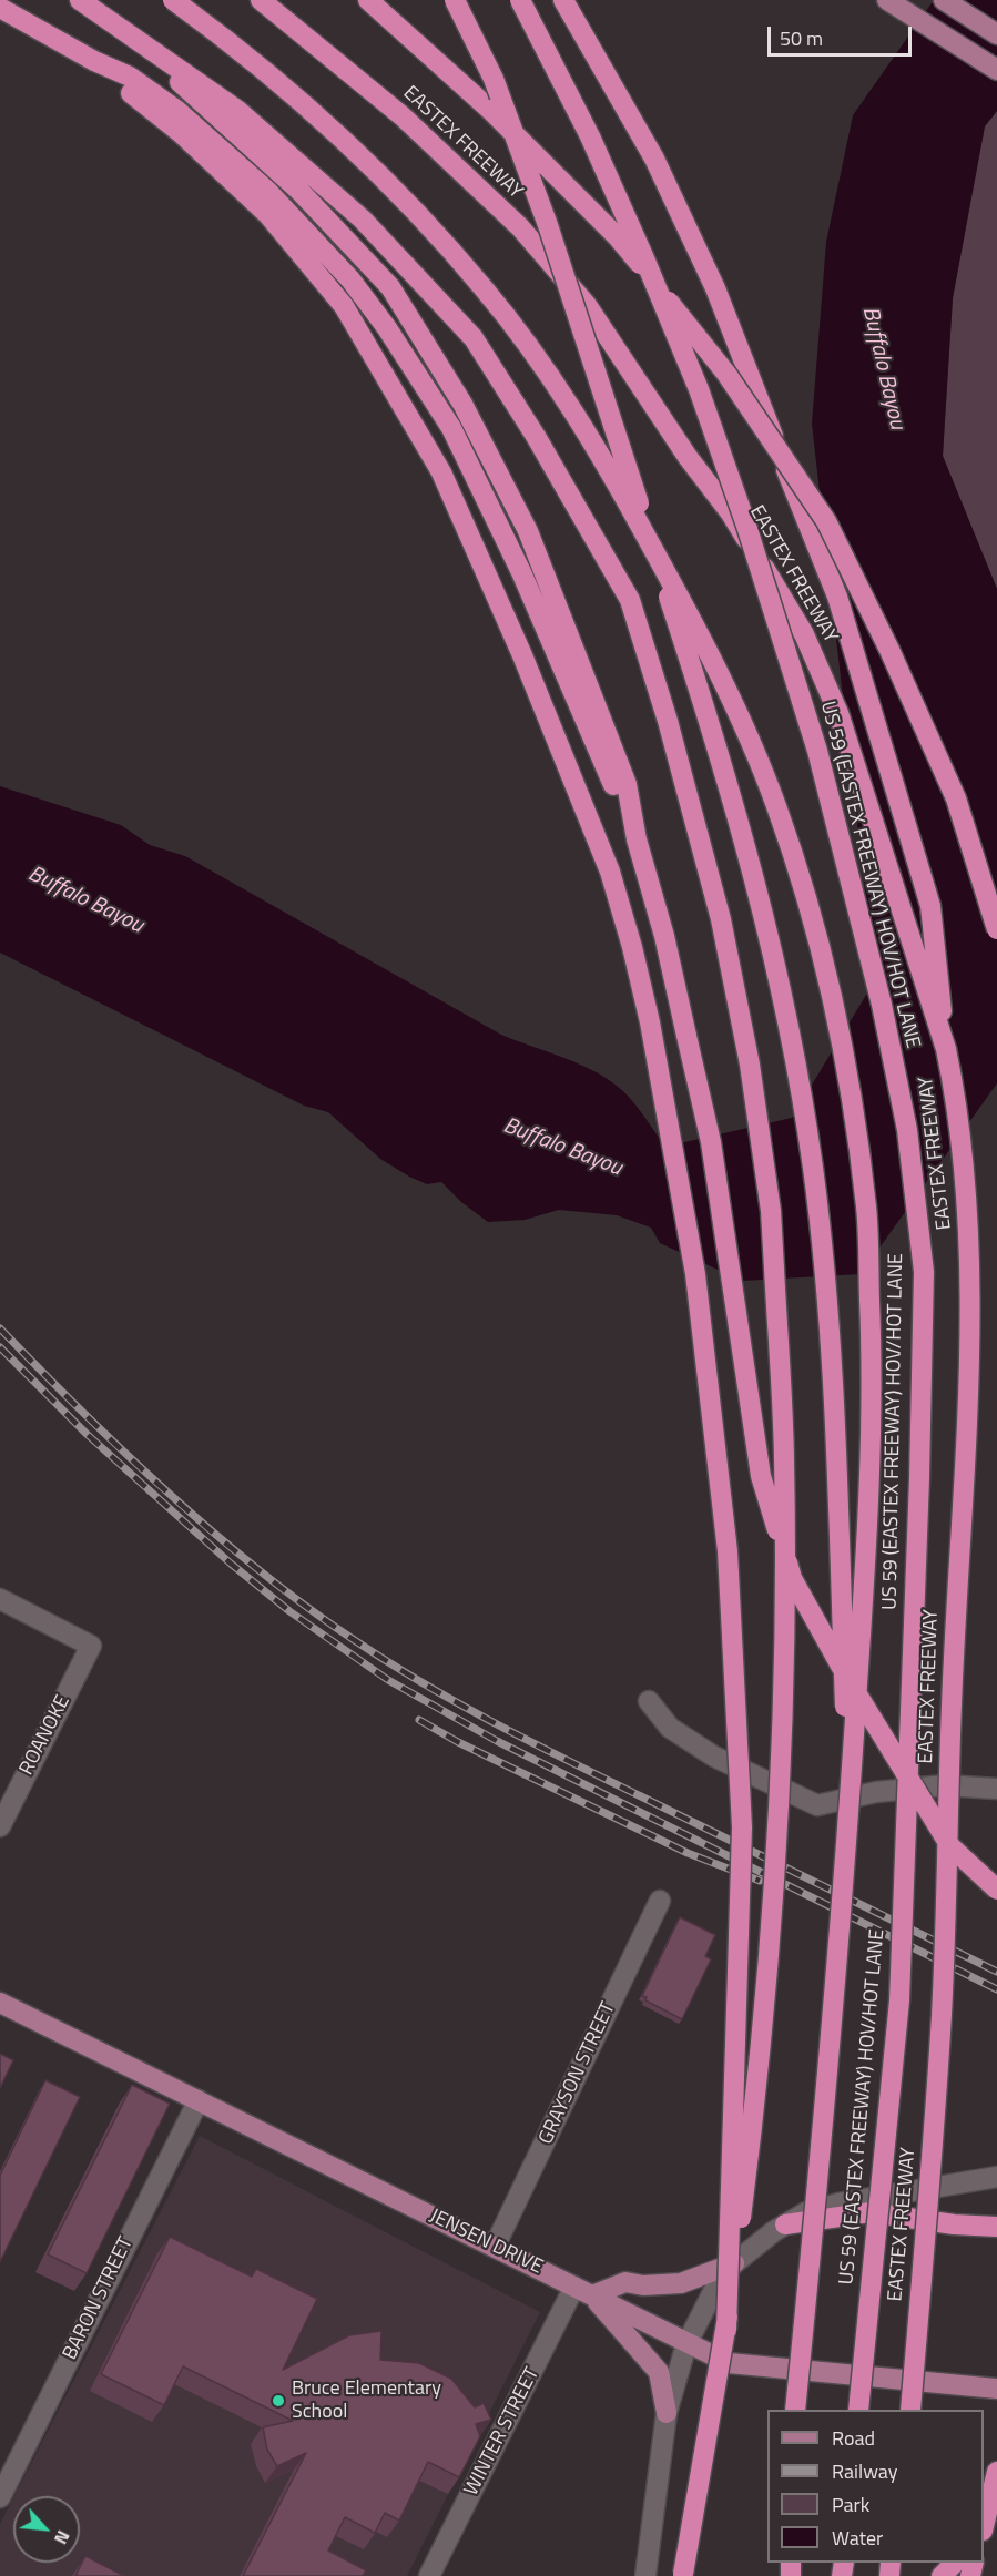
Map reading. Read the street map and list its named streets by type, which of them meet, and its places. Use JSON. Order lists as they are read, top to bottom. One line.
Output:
{"streets":{"highway":["EASTEX FREEWAY","US 59 (EASTEX FREEWAY) HOV/HOT LANE"],"main road":["JENSEN DRIVE"],"street":["ROANOKE","GRAYSON STREET","BARON STREET","WINTER STREET"]},"crossings":[["GRAYSON STREET","JENSEN DRIVE"],["JENSEN DRIVE","BARON STREET"],["JENSEN DRIVE","WINTER STREET"]],"water":["Buffalo Bayou"],"places":["Bruce Elementary School"],"legend":["Road","Railway","Park","Water"],"scale_bar":"50 m","north":"bottom right"}
